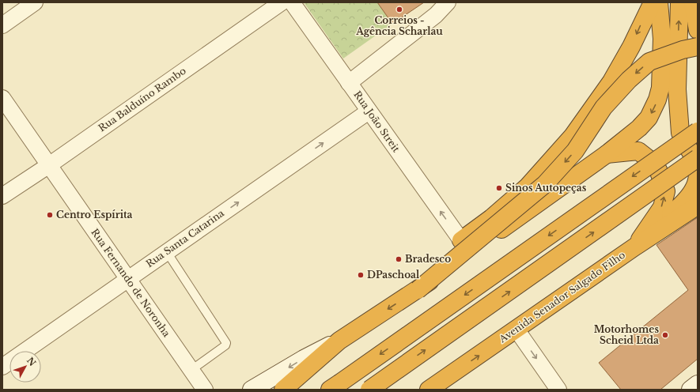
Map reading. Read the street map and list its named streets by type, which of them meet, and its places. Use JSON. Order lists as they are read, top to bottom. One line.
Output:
{"streets":{"highway":["Avenida Senador Salgado Filho"],"street":["Rua Balduíno Rambo","Rua João Streit","Rua Santa Catarina","Rua Fernando de Noronha"]},"crossings":[["Rua Balduíno Rambo","Rua Fernando de Noronha"],["Rua João Streit","Rua Santa Catarina"],["Rua Santa Catarina","Rua Fernando de Noronha"]],"one_way":["Rua João Streit","Rua Santa Catarina"],"places":["Correios - Agência Scharlau","Sinos Autopeças","Centro Espírita","Bradesco","DPaschoal","Motorhomes Scheid Ltda"],"north":"top right"}
